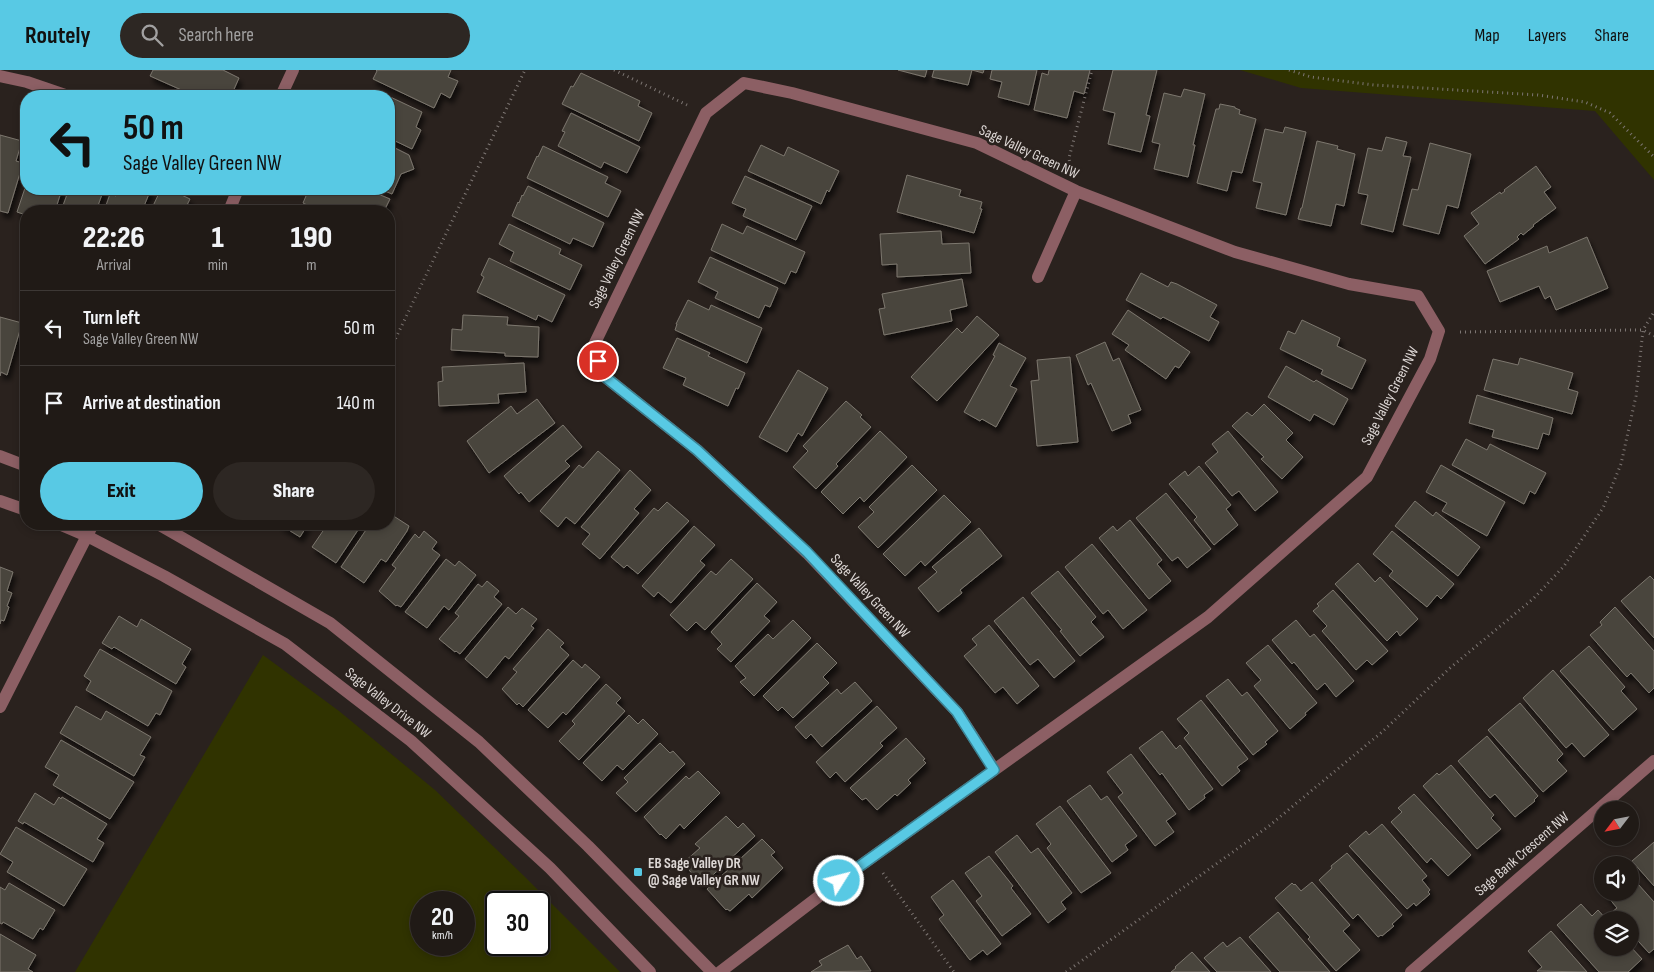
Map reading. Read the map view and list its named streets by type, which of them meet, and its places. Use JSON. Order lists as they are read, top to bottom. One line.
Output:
{"streets":{"street":["Sage Valley Green NW","Sage Valley Drive NW","Sage Bank Crescent NW"]},"places":{"transit":["EB Sage Valley DR @ Sage Valley GR NW"]},"north":"bottom left","page":{"header":"Routely","search":"Search here","nav":["Map","Layers","Share"],"turn":["50 m","Sage Valley Green NW"],"eta":["22:26","Arrival","1","min","190","m"],"list":[{"name":"Turn left","note":"Sage Valley Green NW","value":"50 m"},{"name":"Arrive at destination","value":"140 m"}],"buttons":["Exit","Share"],"speed":"20 km/h","limit":"30"}}
